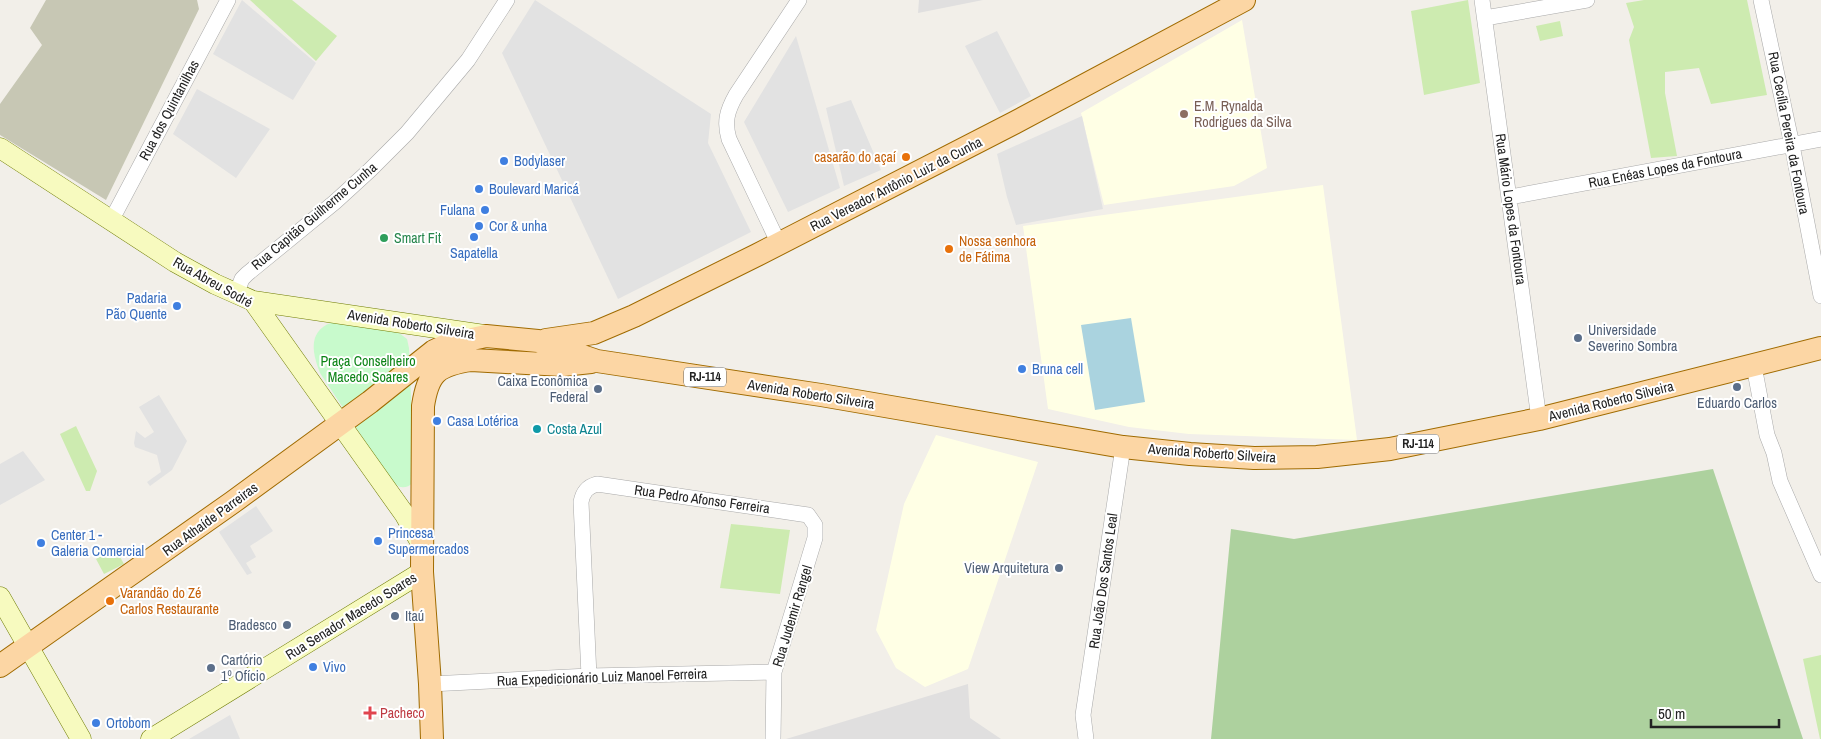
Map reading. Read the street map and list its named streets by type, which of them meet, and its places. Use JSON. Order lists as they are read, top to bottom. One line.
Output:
{"streets":{"main road":["Rua Vereador Antônio Luiz da Cunha","Rua Abreu Sodré","Avenida Roberto Silveira","RJ-114","Rua Athaíde Parreiras","Rua Senador Macedo Soares"],"street":["Rua dos Quintanilhas","Rua Cecília Pereira da Fontoura","Rua Enéas Lopes da Fontoura","Rua Mário Lopes da Fontoura","Rua Capitão Guilherme Cunha","Rua Pedro Afonso Ferreira","Rua João Dos Santos Leal","Rua Judemir Rangel","Rua Expedicionário Luiz Manoel Ferreira"]},"crossings":[["Rua dos Quintanilhas","Rua Abreu Sodré"],["Rua Cecília Pereira da Fontoura","Rua Enéas Lopes da Fontoura"],["Rua Enéas Lopes da Fontoura","Rua Mário Lopes da Fontoura"],["Rua Vereador Antônio Luiz da Cunha","Avenida Roberto Silveira"],["Rua Mário Lopes da Fontoura","Avenida Roberto Silveira"],["Rua Capitão Guilherme Cunha","Rua Abreu Sodré"],["Rua Capitão Guilherme Cunha","Avenida Roberto Silveira"],["Rua Abreu Sodré","Avenida Roberto Silveira"],["Rua Abreu Sodré","RJ-114"],["Rua Abreu Sodré","Rua Athaíde Parreiras"],["Avenida Roberto Silveira","RJ-114"],["Avenida Roberto Silveira","Rua João Dos Santos Leal"],["RJ-114","Rua Senador Macedo Soares"],["Rua Pedro Afonso Ferreira","Rua Judemir Rangel"],["Rua Pedro Afonso Ferreira","Rua Expedicionário Luiz Manoel Ferreira"],["Rua Judemir Rangel","Rua Expedicionário Luiz Manoel Ferreira"]],"parks":["Praça Conselheiro Macedo Soares"],"places":{"other":["E.M. Rynalda Rodrigues da Silva","casarão do açaí","Bodylaser","Boulevard Maricá","Fulana","Cor & unha","Sapatella","Smart Fit","Nossa senhora de Fátima","Padaria Pão Quente","Universidade Severino Sombra","Bruna cell","Eduardo Carlos","Caixa Econômica Federal","Casa Lotérica","Costa Azul","Princesa Supermercados","Center 1 - Galeria Comercial","View Arquitetura","Varandão do Zé Carlos Restaurante","Itaú","Bradesco","Vivo","Cartório 1º Ofício","Ortobom"],"health":["Pacheco"]},"scale_bar":"50 m"}
